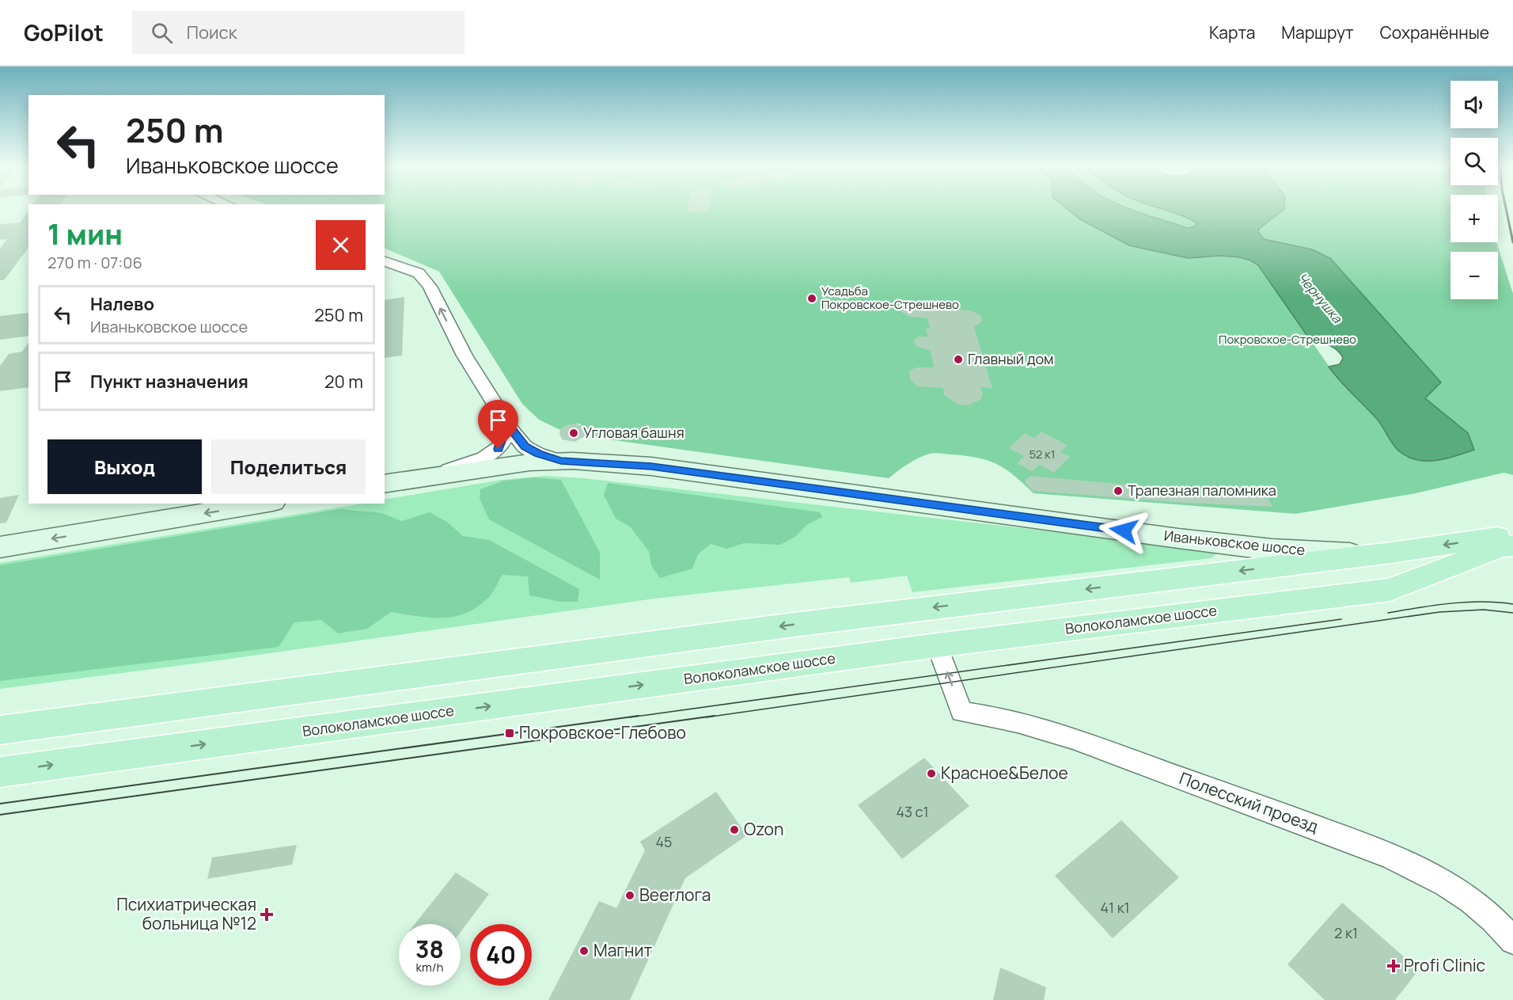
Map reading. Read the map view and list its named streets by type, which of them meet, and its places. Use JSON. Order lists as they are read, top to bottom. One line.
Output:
{"streets":{"main road":["Волоколамское шоссе"],"street":["Иваньковское шоссе","Полесский проезд"]},"crossings":[["Иваньковское шоссе","Волоколамское шоссе"],["Волоколамское шоссе","Полесский проезд"]],"one_way":["Полесский проезд"],"water":["Чернушка"],"parks":["Покровское-Стрешнево"],"places":{"other":["Усадьба Покровское-Стрешнево","Главный дом","Угловая башня","Трапезная паломника","Красное&Белое","Ozon","Beerлога","Магнит"],"transit":["Покровское-Глебово"],"health":["Психиатрическая больница №12","Profi Clinic"]},"house_numbers":["52 к1","43 с1","45","41 к1","2 к1"],"page":{"header":"GoPilot","search":"Поиск","nav":["Карта","Маршрут","Сохранённые"],"map_buttons":["+","−"],"turn":["250 m","Иваньковское шоссе"],"heading":["1 мин","270 m · 07:06"],"list":[{"name":"Налево","note":"Иваньковское шоссе","value":"250 m"},{"name":"Пункт назначения","value":"20 m"}],"buttons":["Выход","Поделиться"],"speed":"38 km/h","limit":"40"}}
